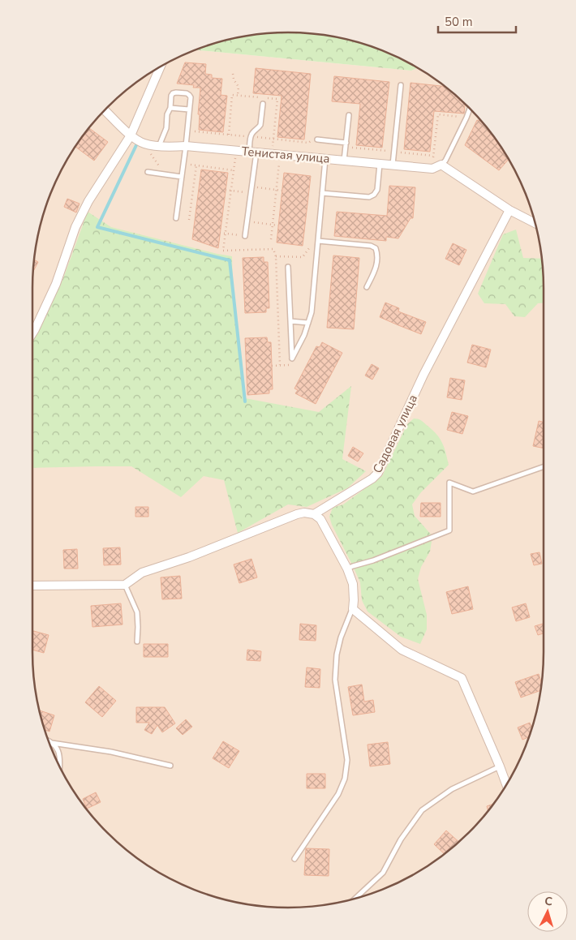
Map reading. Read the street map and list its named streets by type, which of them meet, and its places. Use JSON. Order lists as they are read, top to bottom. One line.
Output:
{"streets":{"street":["Тенистая улица","Садовая улица"]},"scale_bar":"50 m","north":"top"}
